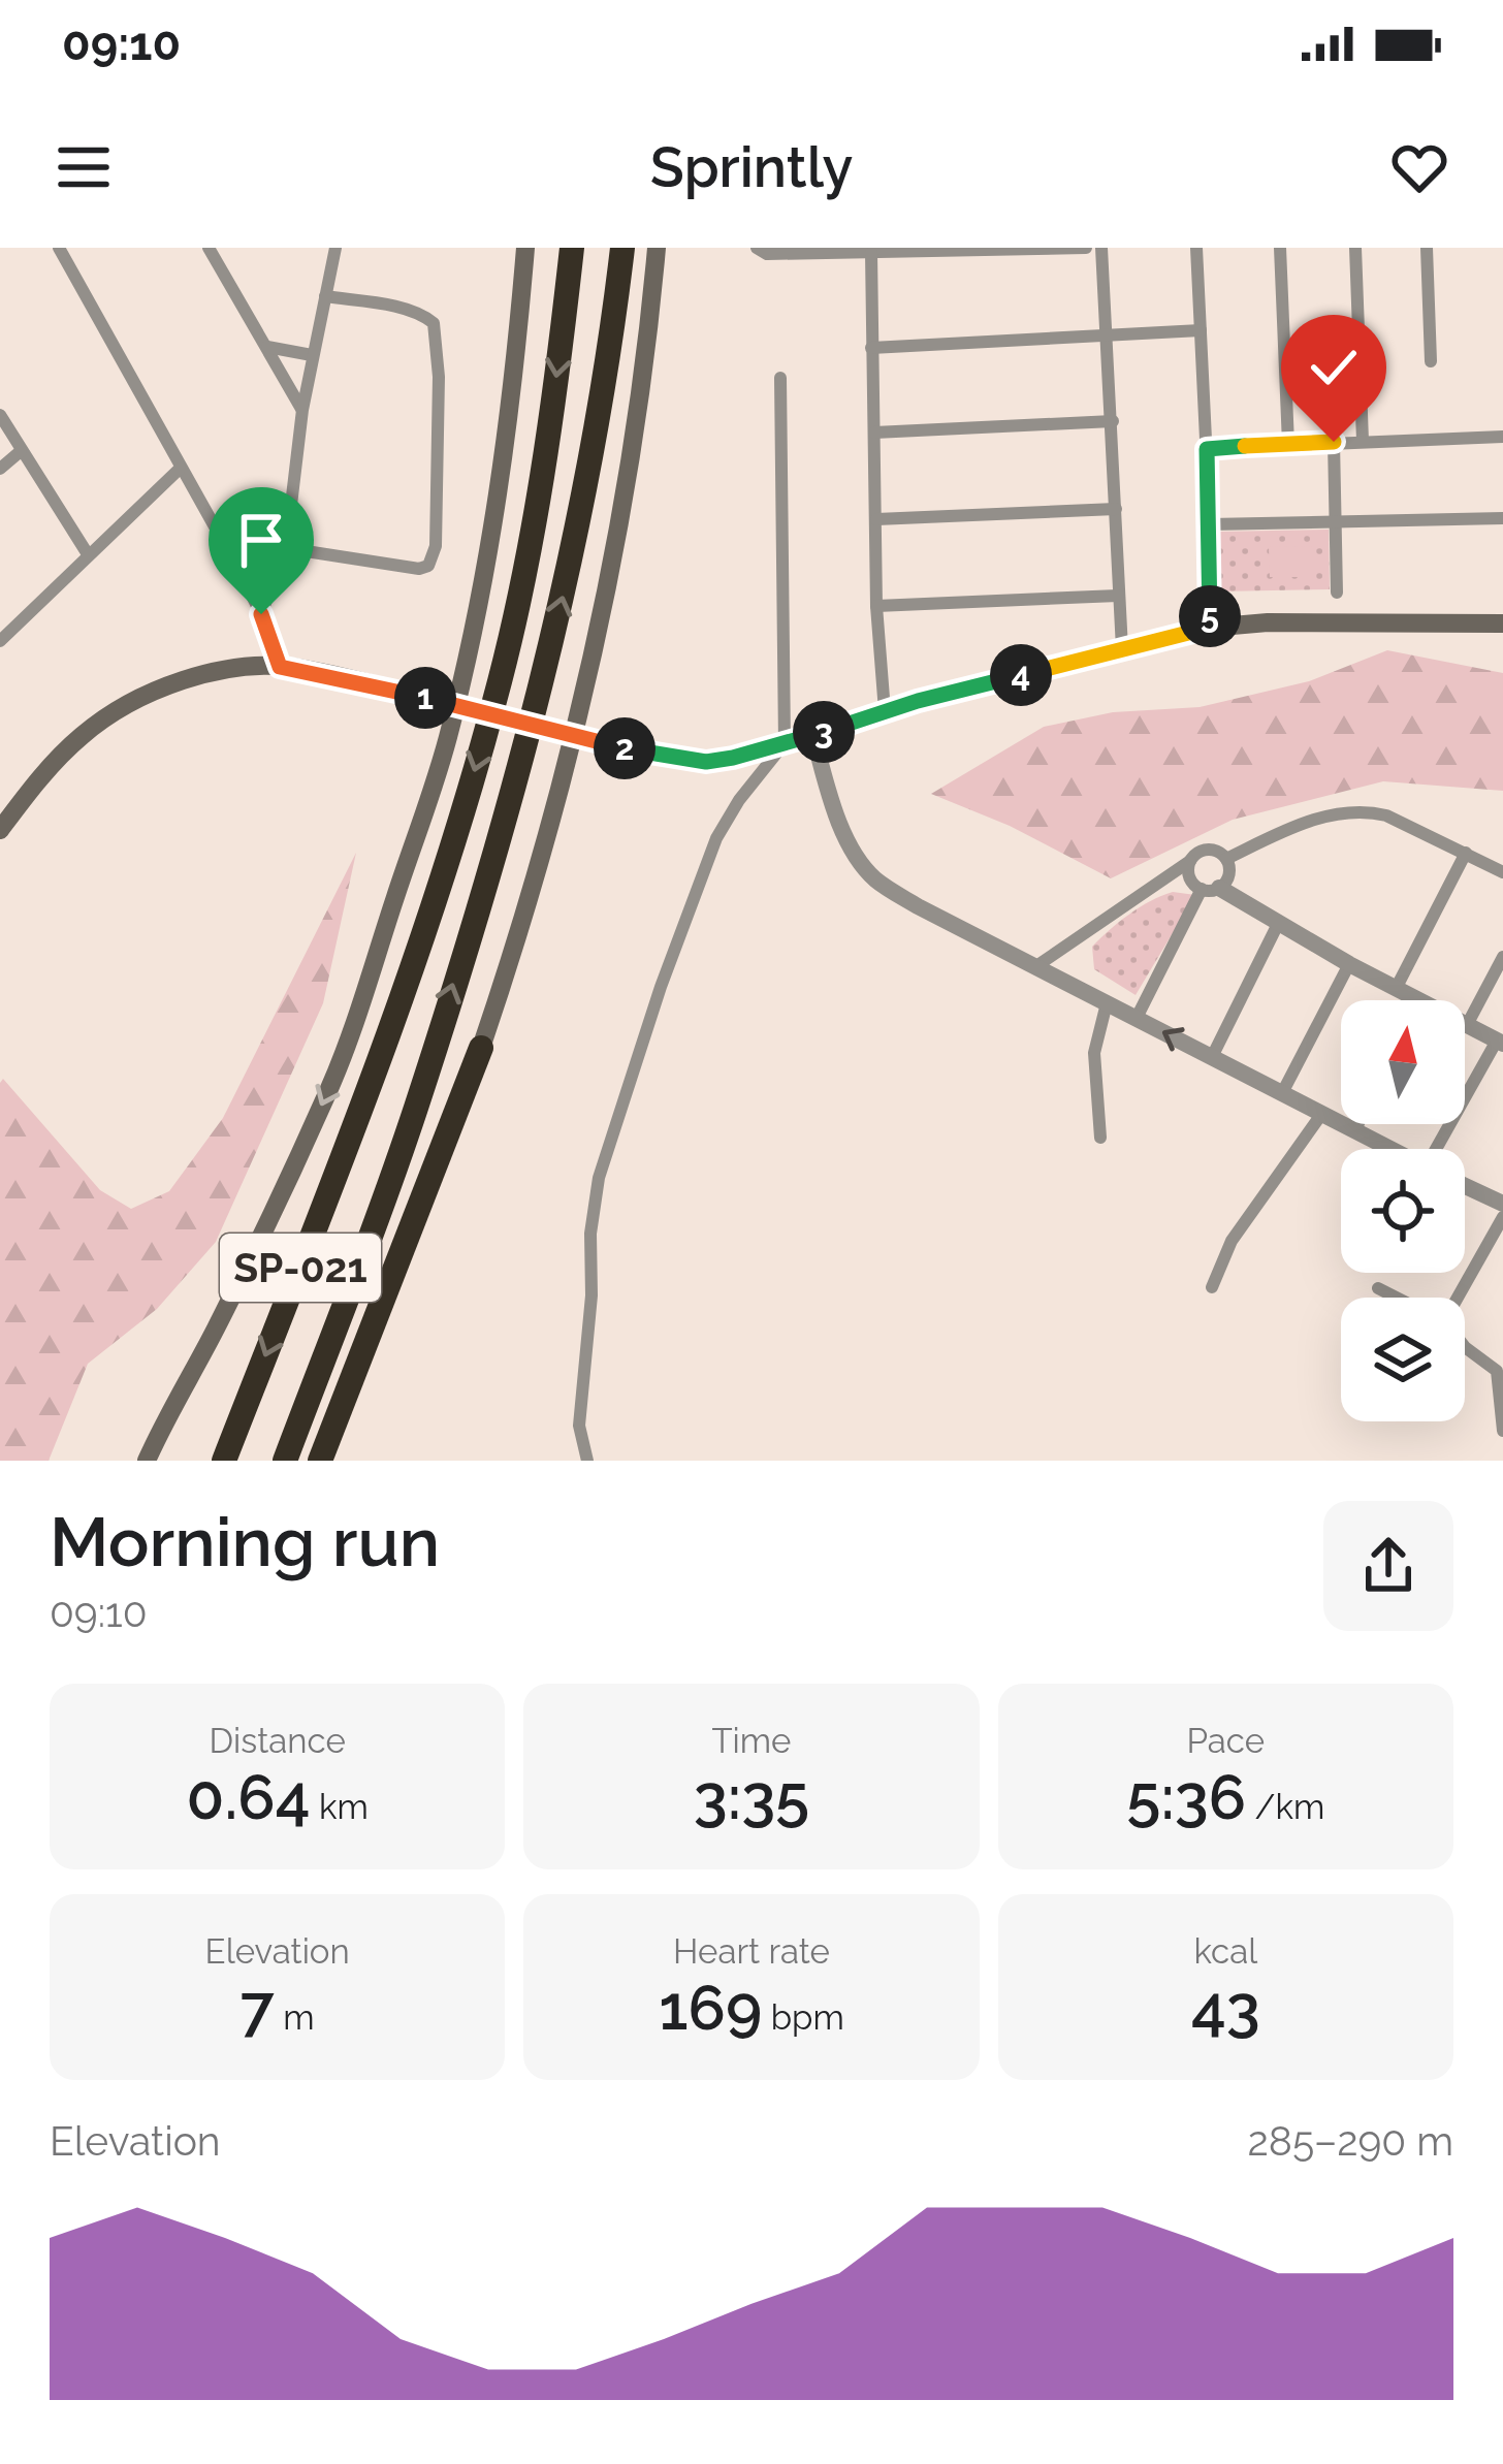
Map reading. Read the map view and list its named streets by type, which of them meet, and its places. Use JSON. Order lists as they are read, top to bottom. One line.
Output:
{"streets":{"highway":["SP-021"]},"north":"top","page":{"status":"09:10","header":"Sprintly","pins":["5","4","1","3","2"],"heading":["Morning run","09:10"],"stats":[["Distance","0.64 km"],["Time","3:35"],["Pace","5:36 /km"],["Elevation","7 m"],["Heart rate","169 bpm"],["kcal","43"]],"chart":["Elevation","285–290 m"]}}
